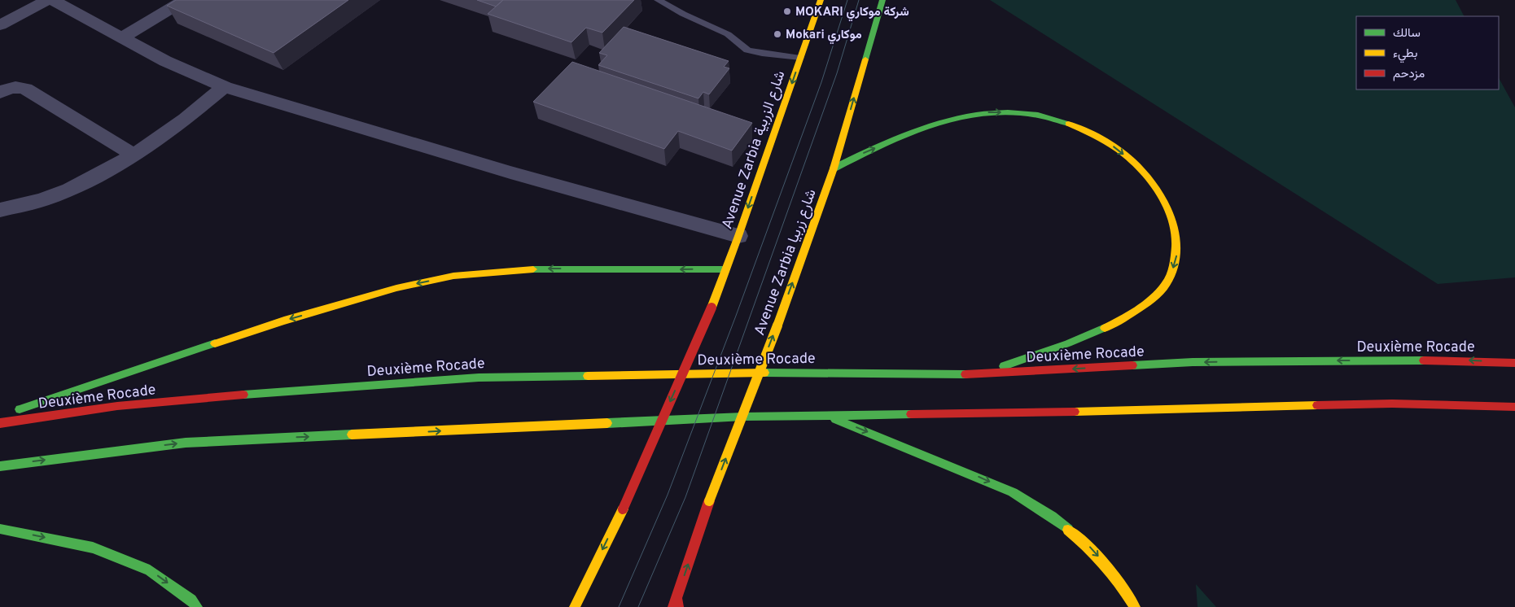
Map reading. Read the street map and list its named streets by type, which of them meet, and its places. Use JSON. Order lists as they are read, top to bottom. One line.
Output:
{"streets":{"main road":["Avenue Zarbia شارع الزربية","Avenue Zarbia شارع زربيا","Deuxième Rocade"]},"one_way":["Avenue Zarbia شارع الزربية","Avenue Zarbia شارع زربيا"],"places":["MOKARI شركة موكاري","Mokari موكاري"],"legend":["سالك","بطيء","مزدحم"]}
